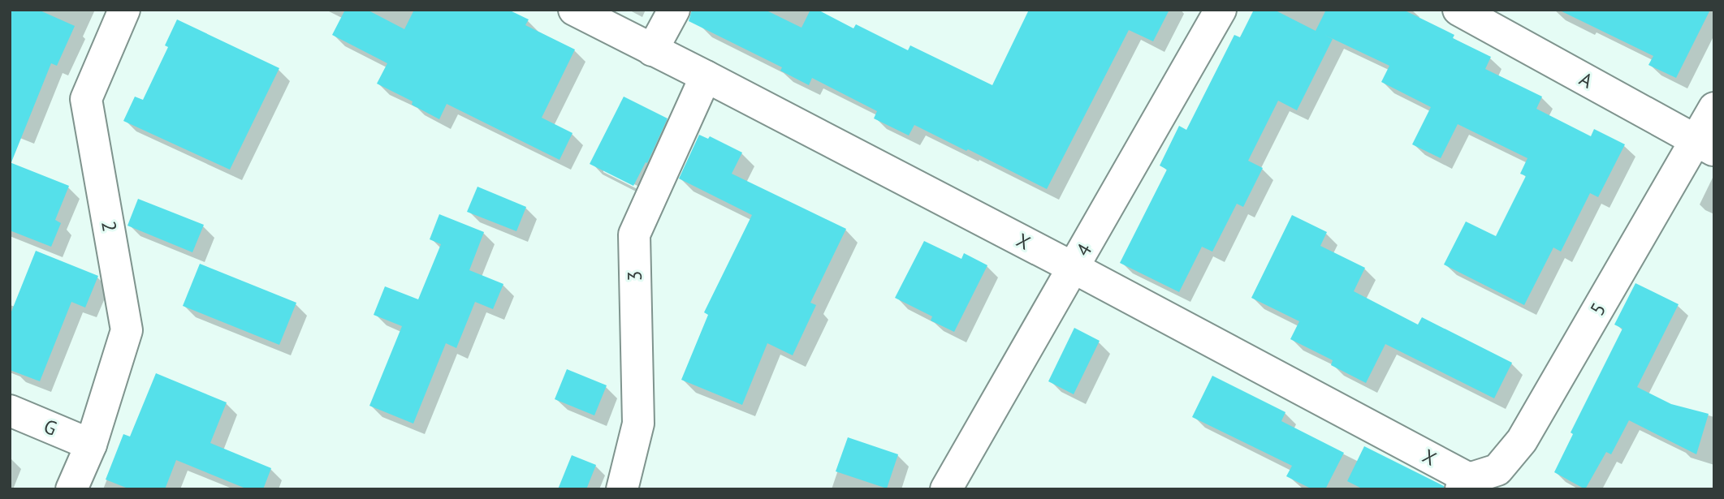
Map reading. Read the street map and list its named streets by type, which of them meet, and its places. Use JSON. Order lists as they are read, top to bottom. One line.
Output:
{"streets":{"street":["A","2","X","4","3","5","G"]},"crossings":[["A","5"],["2","G"],["X","4"],["X","3"],["X","5"]]}
